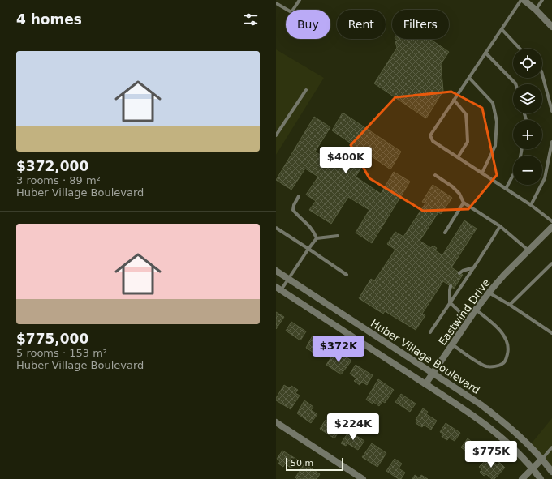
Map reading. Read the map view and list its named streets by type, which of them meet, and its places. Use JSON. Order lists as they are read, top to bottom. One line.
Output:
{"streets":{"street":["Eastwind Drive","Huber Village Boulevard"]},"crossings":[["Eastwind Drive","Huber Village Boulevard"]],"scale_bar":"50 m","page":{"heading":"4 homes","chip":["Buy","Rent","Filters"],"list":[{"name":"$372,000","note":"3 rooms · 89 m² · Huber Village Boulevard"},{"name":"$775,000","note":"5 rooms · 153 m² · Huber Village Boulevard"}],"map_buttons":["+","−"],"price":["$400K","$372K","$224K","$775K"],"scale":"50 m"}}
